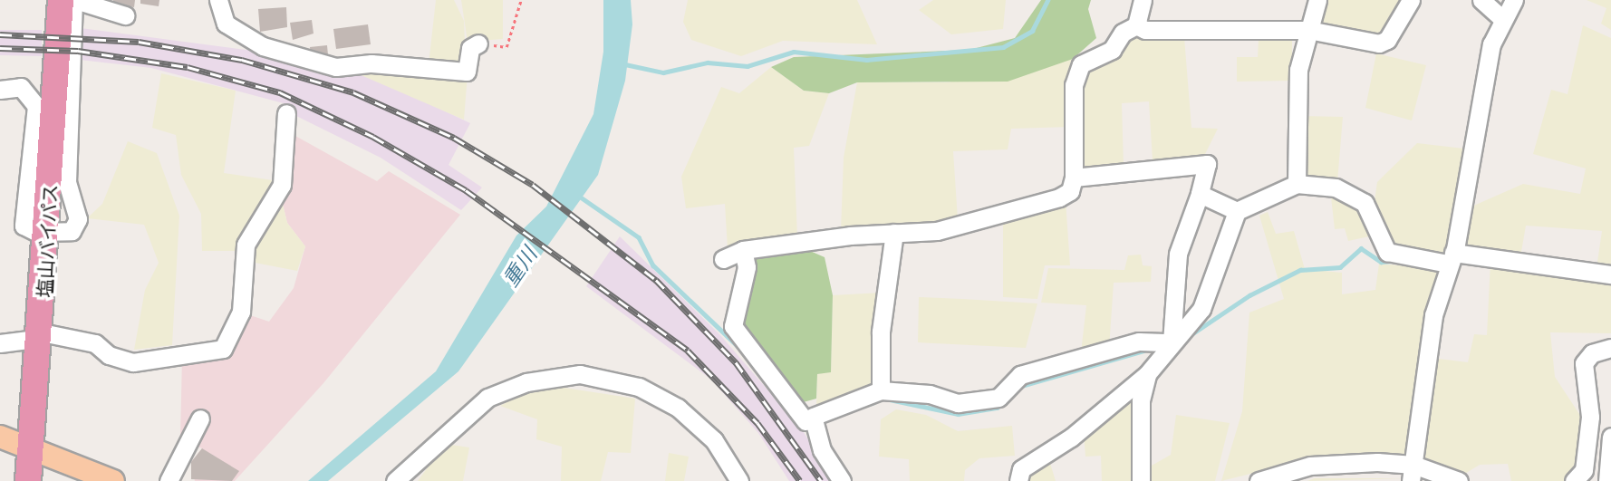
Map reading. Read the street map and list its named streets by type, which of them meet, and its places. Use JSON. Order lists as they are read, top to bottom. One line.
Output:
{"streets":{"highway":["塩山バイパス"]},"water":["重川"]}
